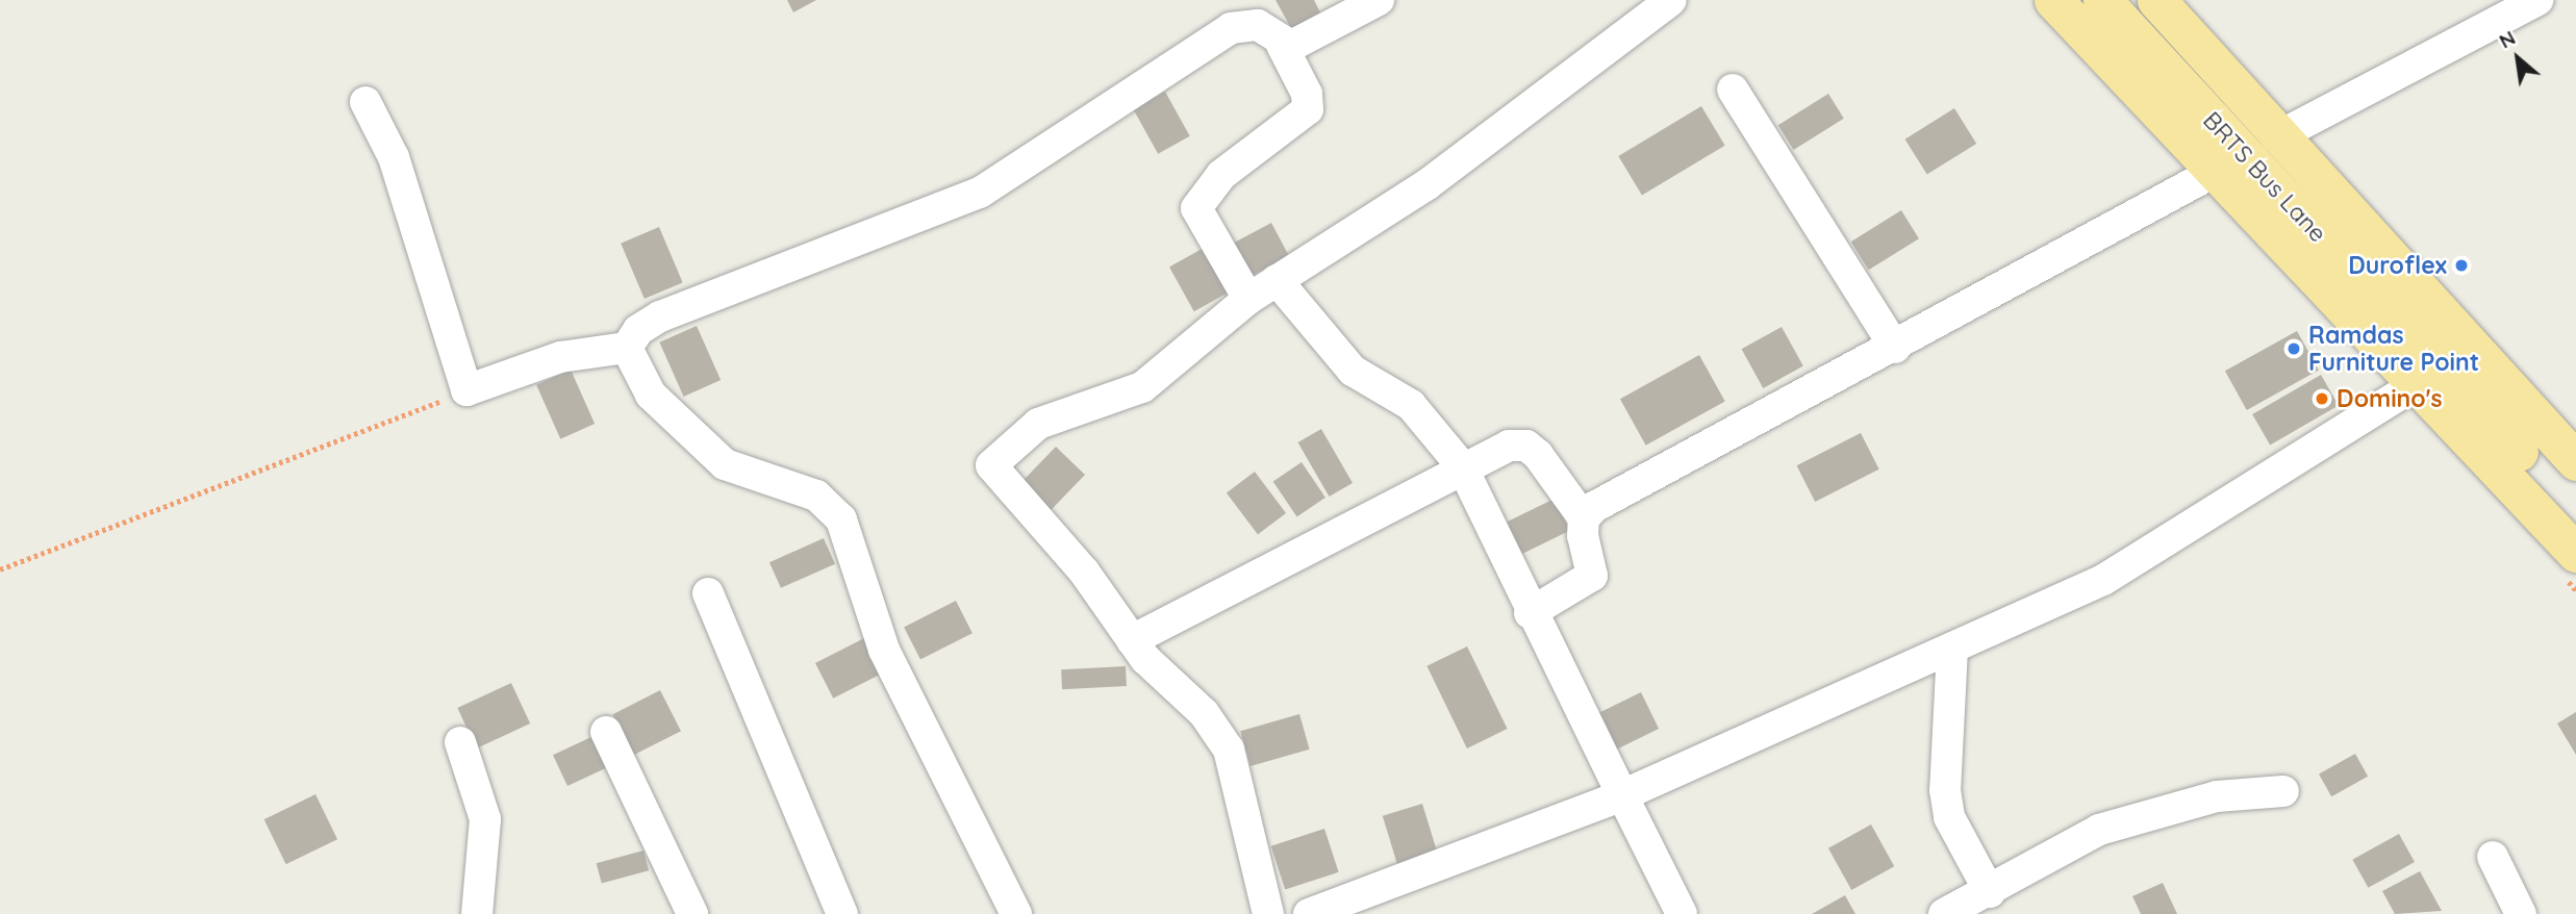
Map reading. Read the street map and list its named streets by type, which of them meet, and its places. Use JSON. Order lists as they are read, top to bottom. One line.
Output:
{"streets":{"main road":["BRTS Bus Lane"]},"places":["Duroflex","Ramdas Furniture Point","Domino's"],"north":"top left"}
